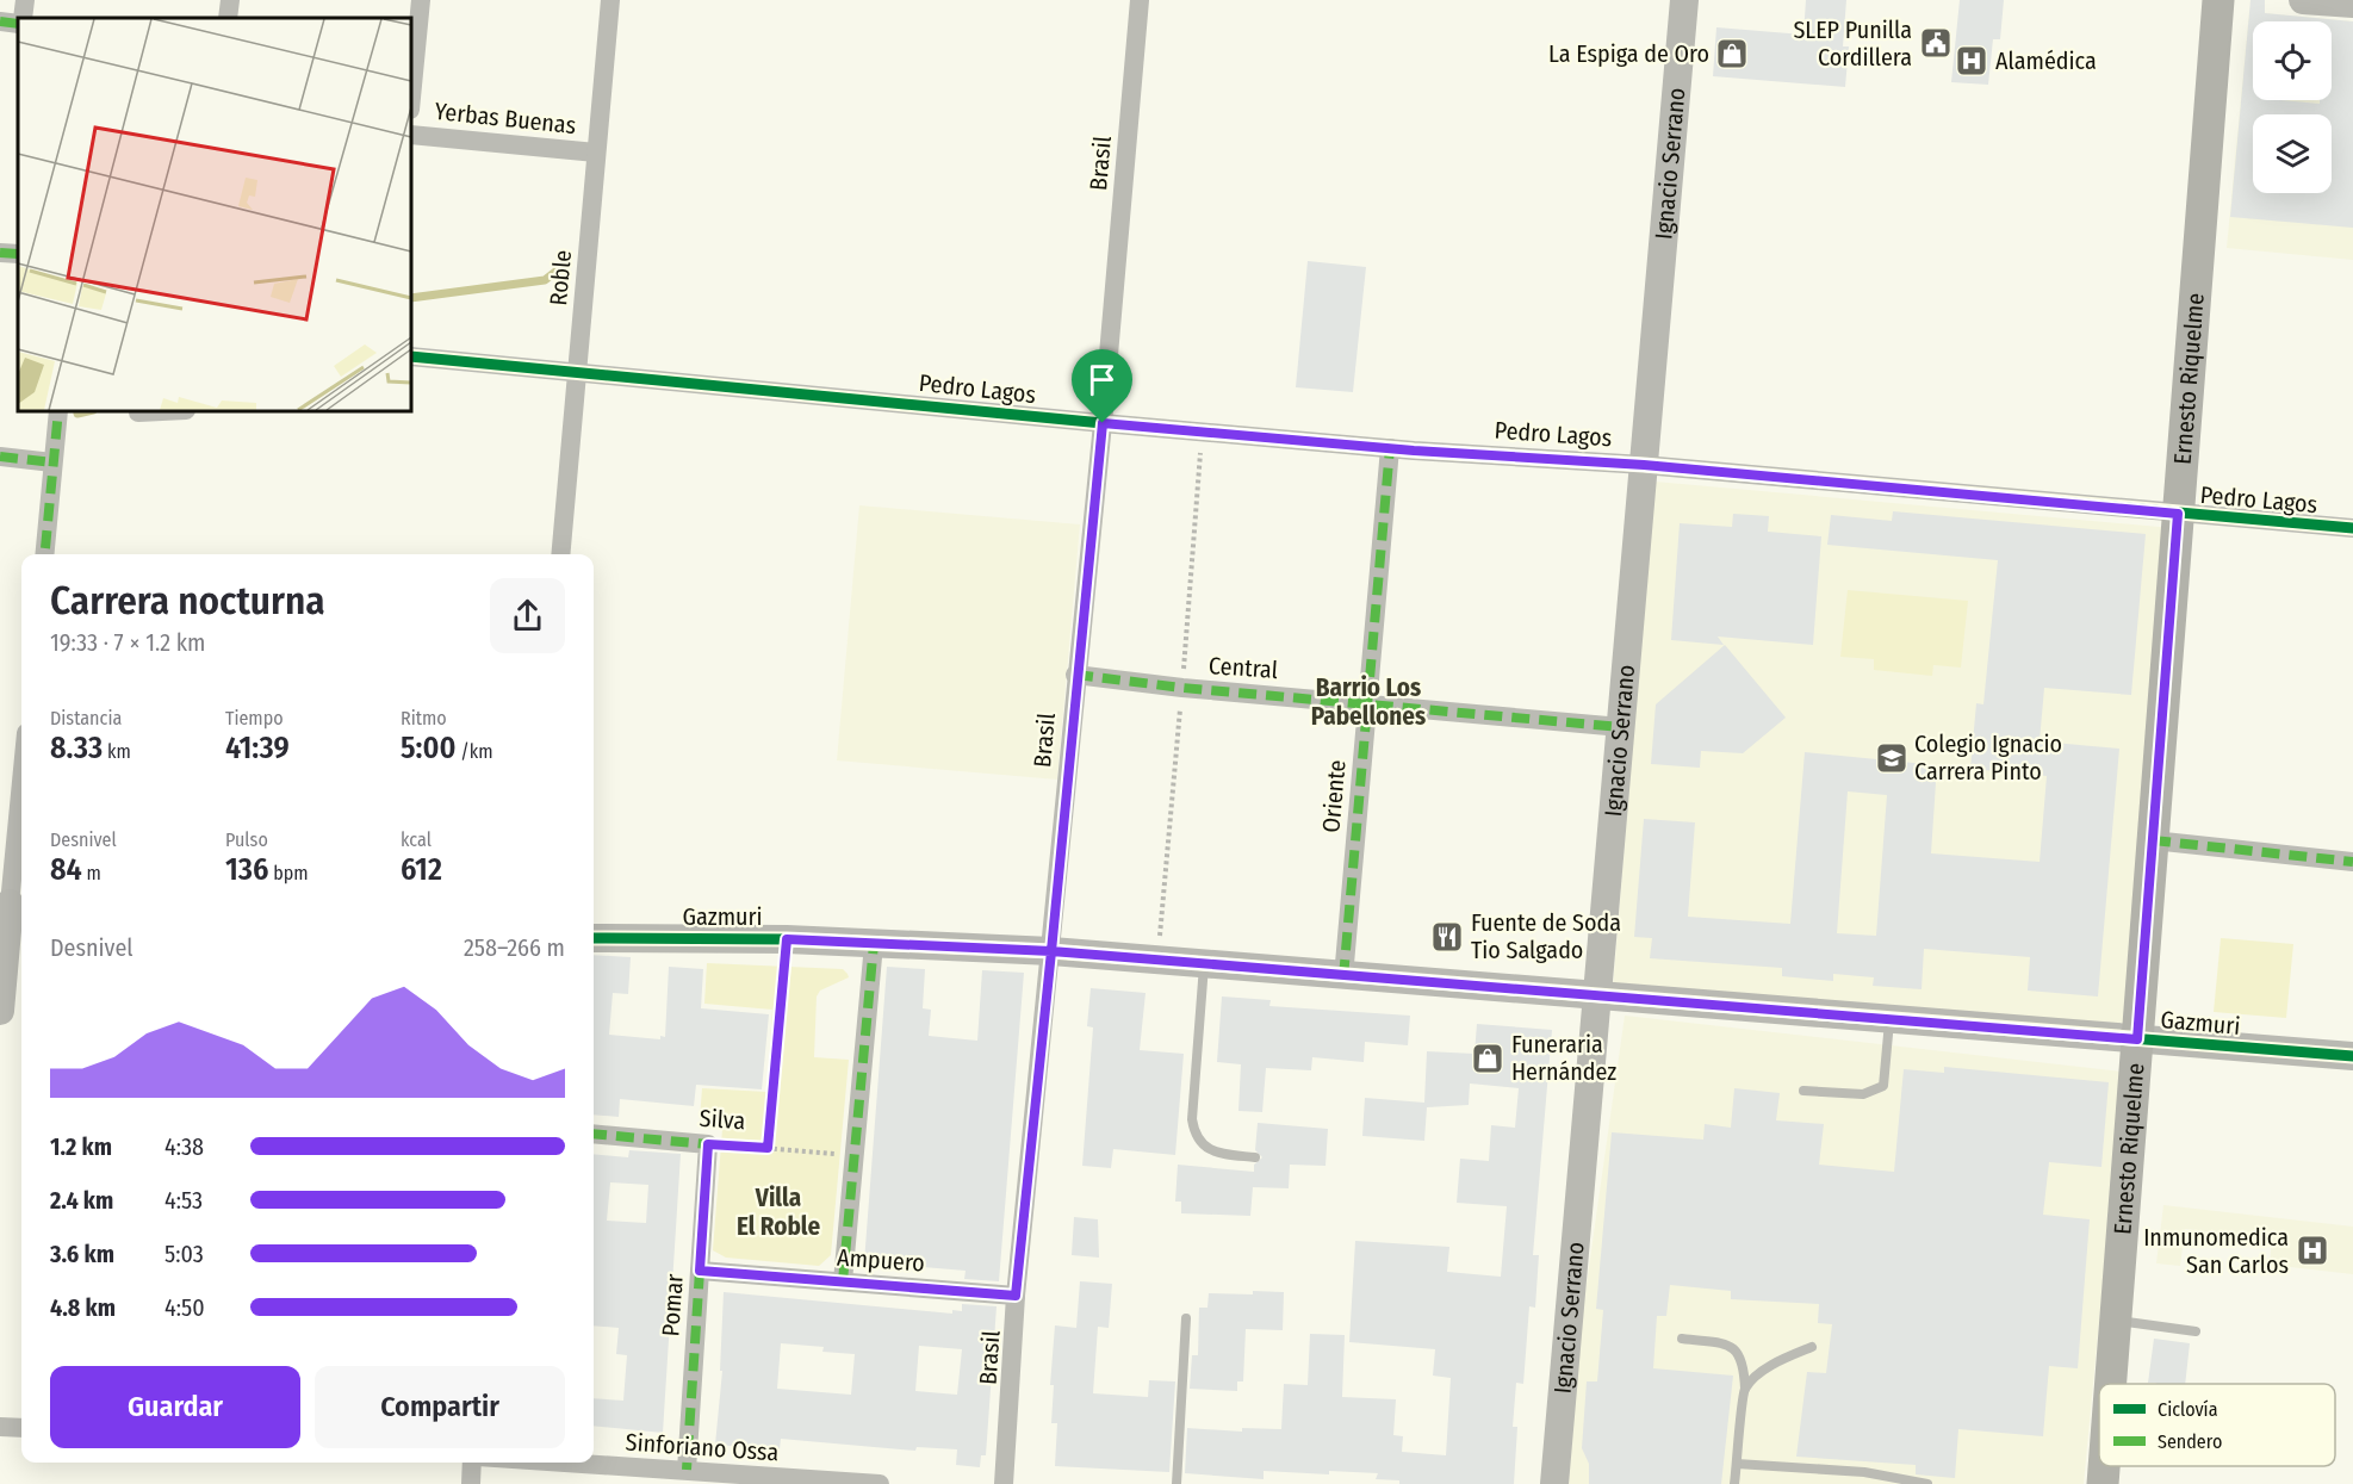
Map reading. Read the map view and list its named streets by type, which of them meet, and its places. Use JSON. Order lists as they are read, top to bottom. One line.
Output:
{"streets":{"main road":["Ernesto Riquelme"],"street":["Yerbas Buenas","Brasil","Ignacio Serrano","Roble","Pedro Lagos","Central","Oriente","Gazmuri","Silva","Ampuero","Pomar","Sinforiano Ossa"]},"crossings":[["Yerbas Buenas","Roble"],["Brasil","Pedro Lagos"],["Brasil","Central"],["Brasil","Gazmuri"],["Brasil","Ampuero"],["Ignacio Serrano","Pedro Lagos"],["Ignacio Serrano","Central"],["Ignacio Serrano","Gazmuri"],["Roble","Pedro Lagos"],["Ernesto Riquelme","Pedro Lagos"],["Ernesto Riquelme","Gazmuri"],["Pedro Lagos","Oriente"],["Central","Oriente"],["Oriente","Gazmuri"],["Silva","Pomar"],["Ampuero","Pomar"],["Pomar","Sinforiano Ossa"]],"districts":["Barrio Los Pabellones","Villa El Roble"],"places":{"public building":["SLEP Punilla Cordillera"],"shop":["La Espiga de Oro","Funeraria Hernández"],"hospital":["Alamédica","Inmunomedica San Carlos"],"school or university":["Colegio Ignacio Carrera Pinto"],"restaurant":["Fuente de Soda Tio Salgado"]},"legend":["Ciclovía","Sendero"],"page":{"heading":["Carrera nocturna","19:33 · 7 × 1.2 km"],"stats":[["Distancia","8.33 km"],["Tiempo","41:39"],["Ritmo","5:00 /km"],["Desnivel","84 m"],["Pulso","136 bpm"],["kcal","612"]],"chart":["Desnivel","258–266 m"],"list":[{"name":"1.2 km","note":"4:38"},{"name":"2.4 km","note":"4:53"},{"name":"3.6 km","note":"5:03"},{"name":"4.8 km","note":"4:50"}],"buttons":["Guardar","Compartir"]}}
